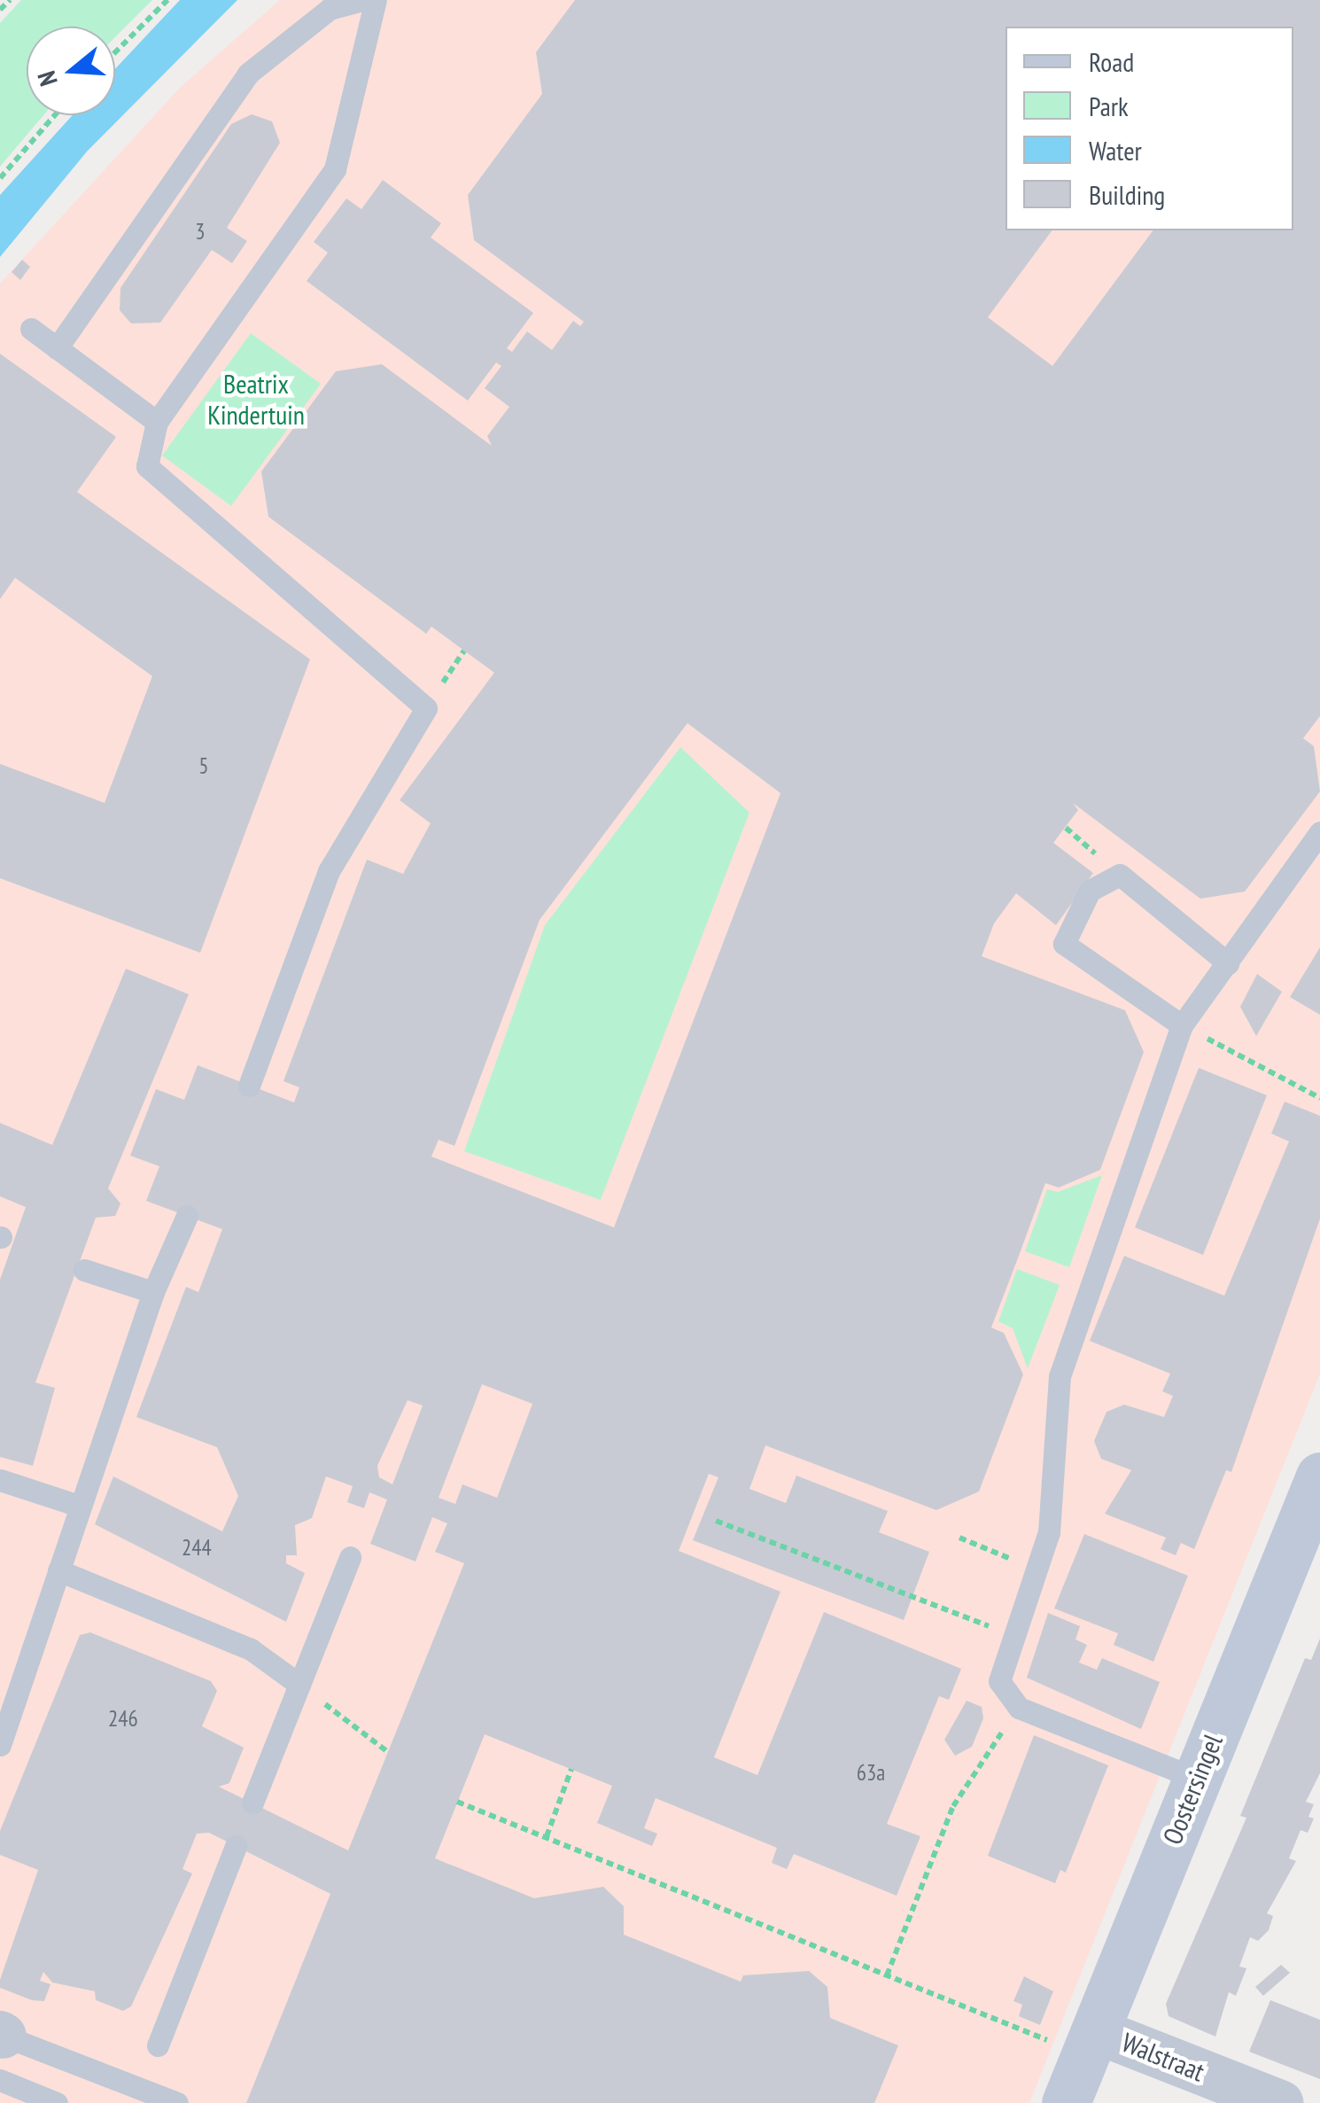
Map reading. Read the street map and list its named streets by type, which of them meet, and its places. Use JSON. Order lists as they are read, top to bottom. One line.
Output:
{"streets":{"street":["Oostersingel","Walstraat"]},"crossings":[["Oostersingel","Walstraat"]],"parks":["Beatrix Kindertuin"],"house_numbers":["3","5","244","246","63a"],"legend":["Road","Park","Water","Building"],"north":"left"}
